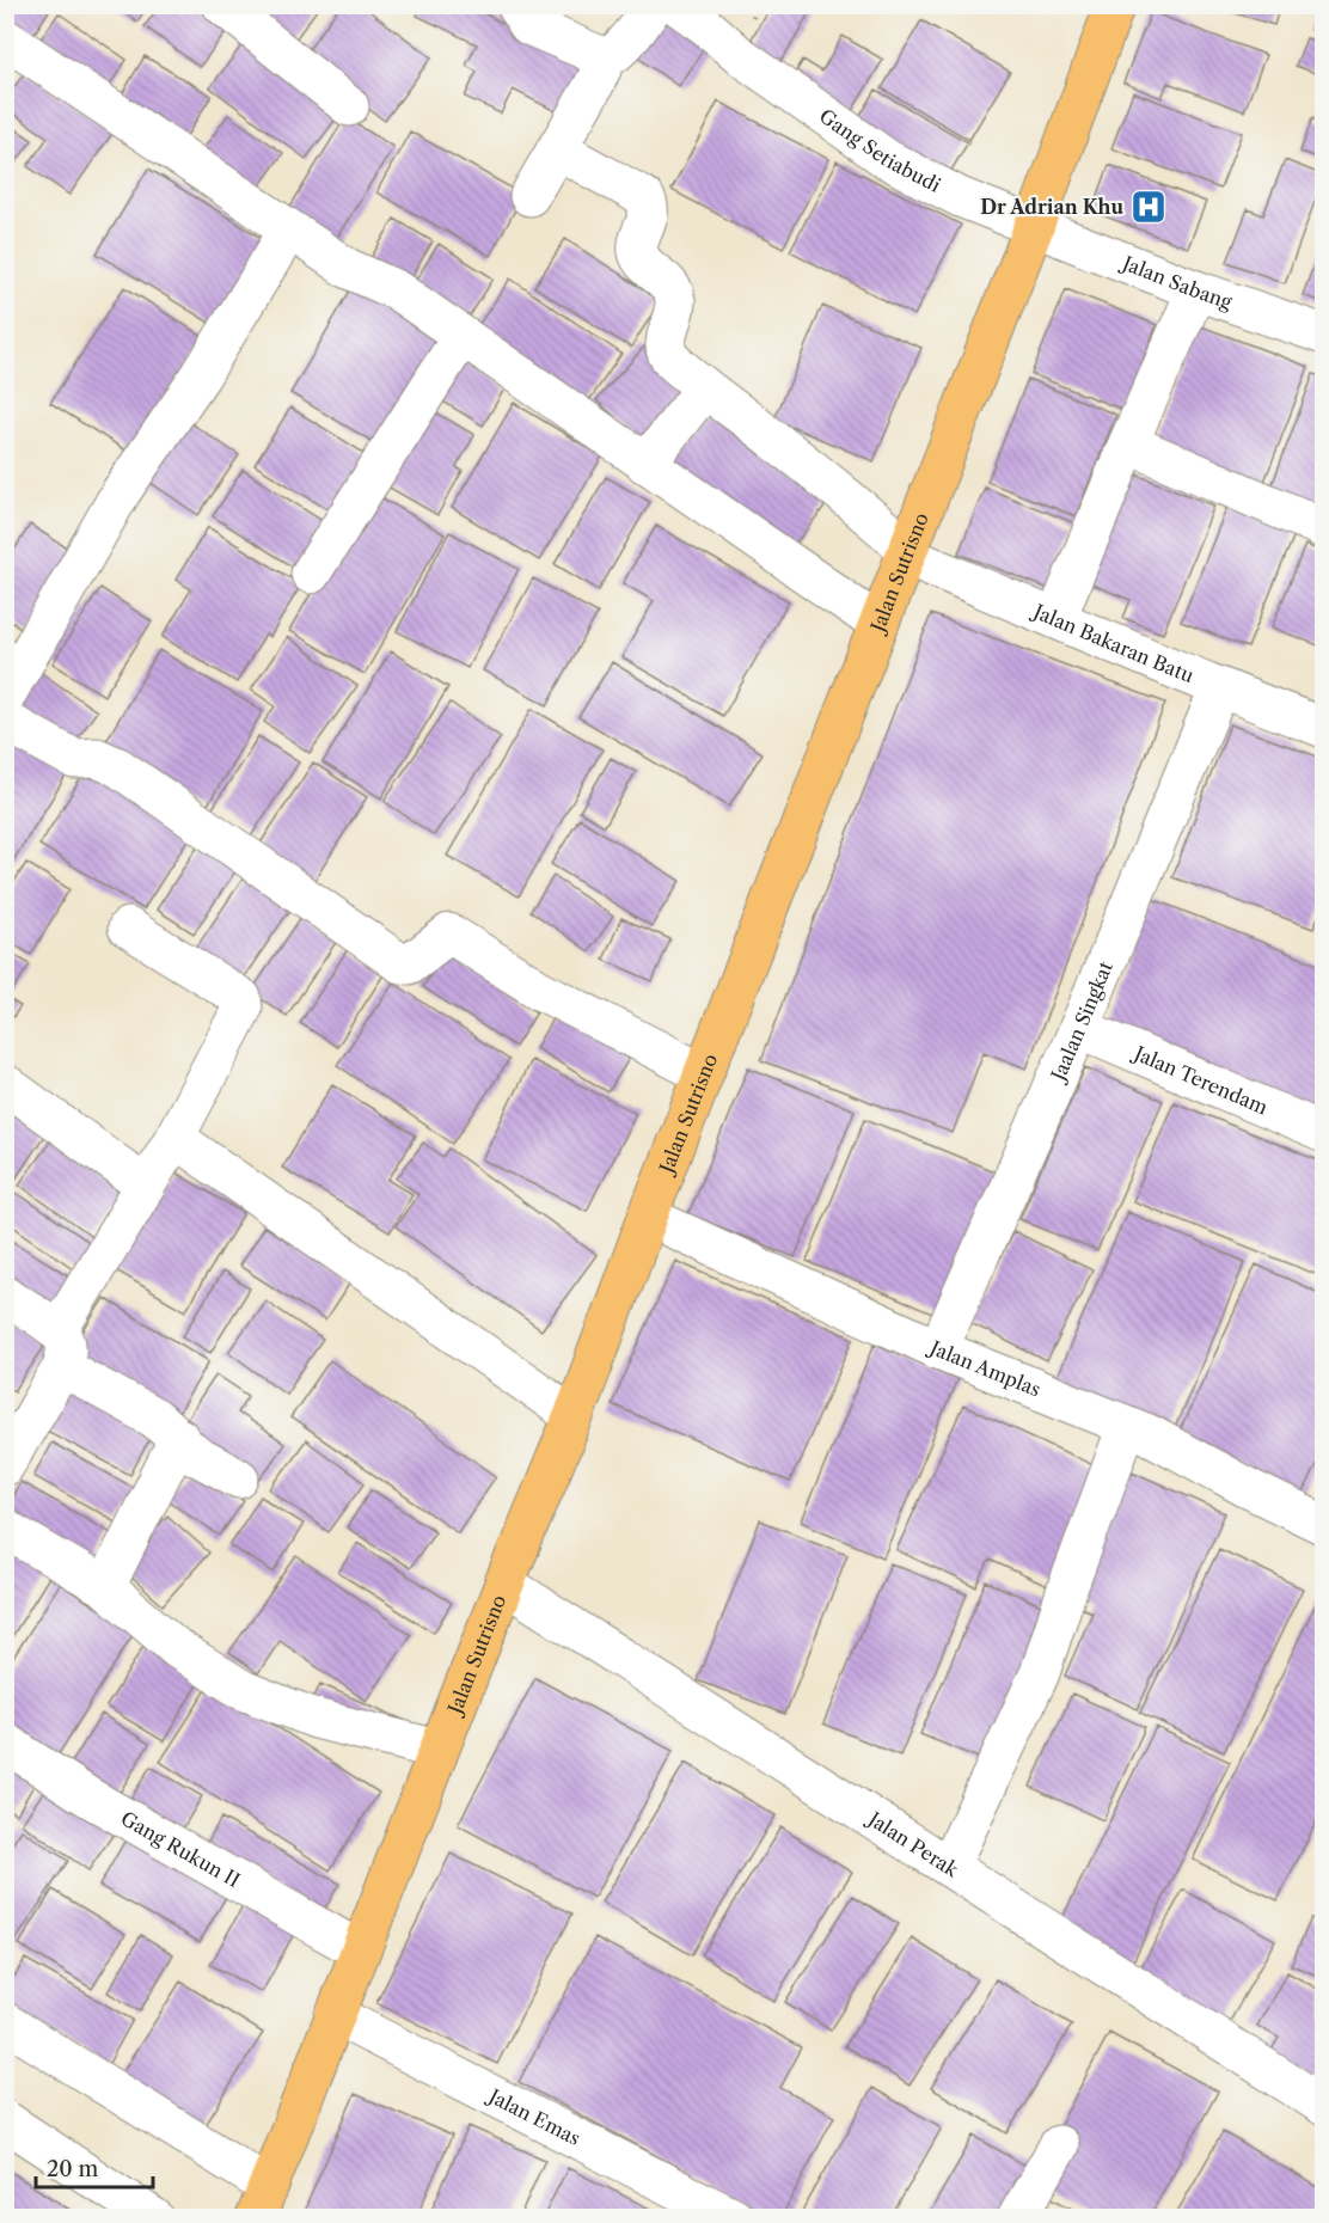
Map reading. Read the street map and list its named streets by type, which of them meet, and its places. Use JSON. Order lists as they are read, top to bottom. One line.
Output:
{"streets":{"main road":["Jalan Sutrisno"],"street":["Gang Setiabudi","Jalan Sabang","Jalan Bakaran Batu","Jaalan Singkat","Jalan Terendam","Jalan Amplas","Jalan Perak","Gang Rukun II","Jalan Emas"]},"crossings":[["Gang Setiabudi","Jalan Sabang"],["Gang Setiabudi","Jalan Sutrisno"],["Jalan Sabang","Jalan Sutrisno"],["Jalan Sutrisno","Jalan Bakaran Batu"],["Jalan Sutrisno","Jalan Amplas"],["Jalan Sutrisno","Jalan Perak"],["Jalan Sutrisno","Gang Rukun II"],["Jalan Sutrisno","Jalan Emas"],["Jalan Bakaran Batu","Jaalan Singkat"],["Jaalan Singkat","Jalan Terendam"],["Jaalan Singkat","Jalan Amplas"]],"places":{"hospital":["Dr Adrian Khu"]},"scale_bar":"20 m"}
